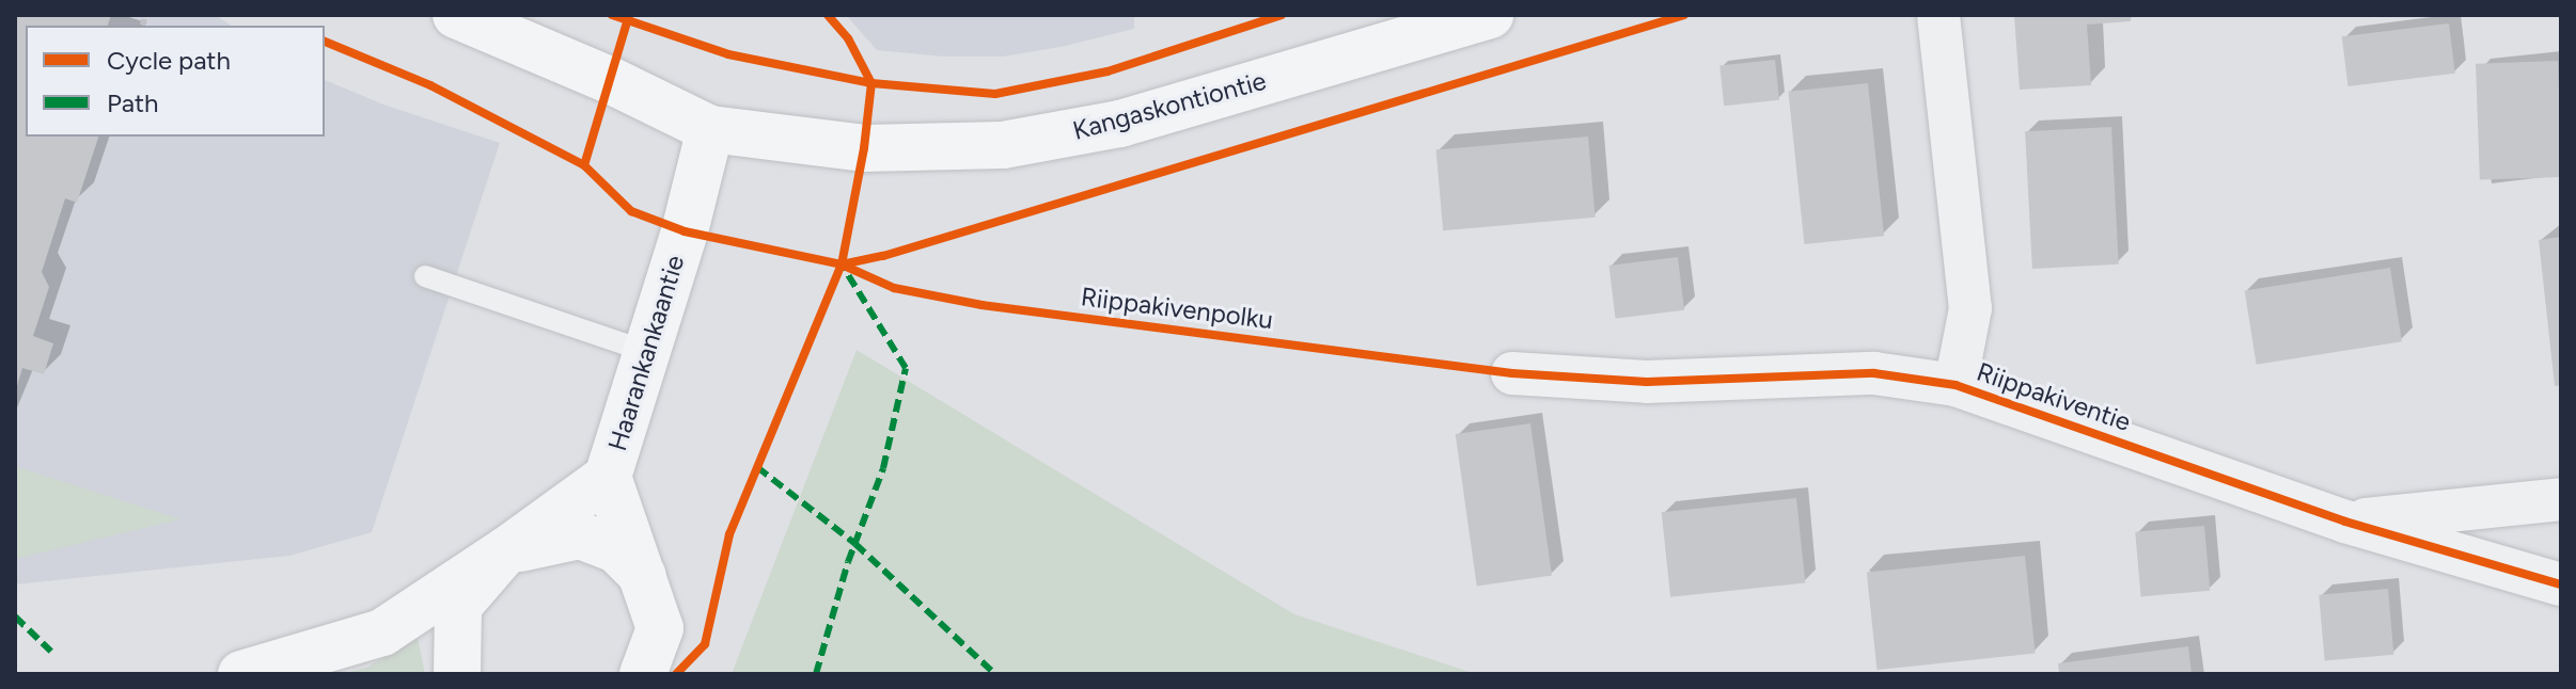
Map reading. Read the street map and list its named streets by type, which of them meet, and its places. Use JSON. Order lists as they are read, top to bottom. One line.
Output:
{"streets":{"main road":["Kangaskontiontie","Haarankankaantie"],"street":["Riippakiventie"],"cycle path":["Riippakivenpolku"]},"crossings":[["Kangaskontiontie","Haarankankaantie"]],"legend":["Cycle path","Path"]}
